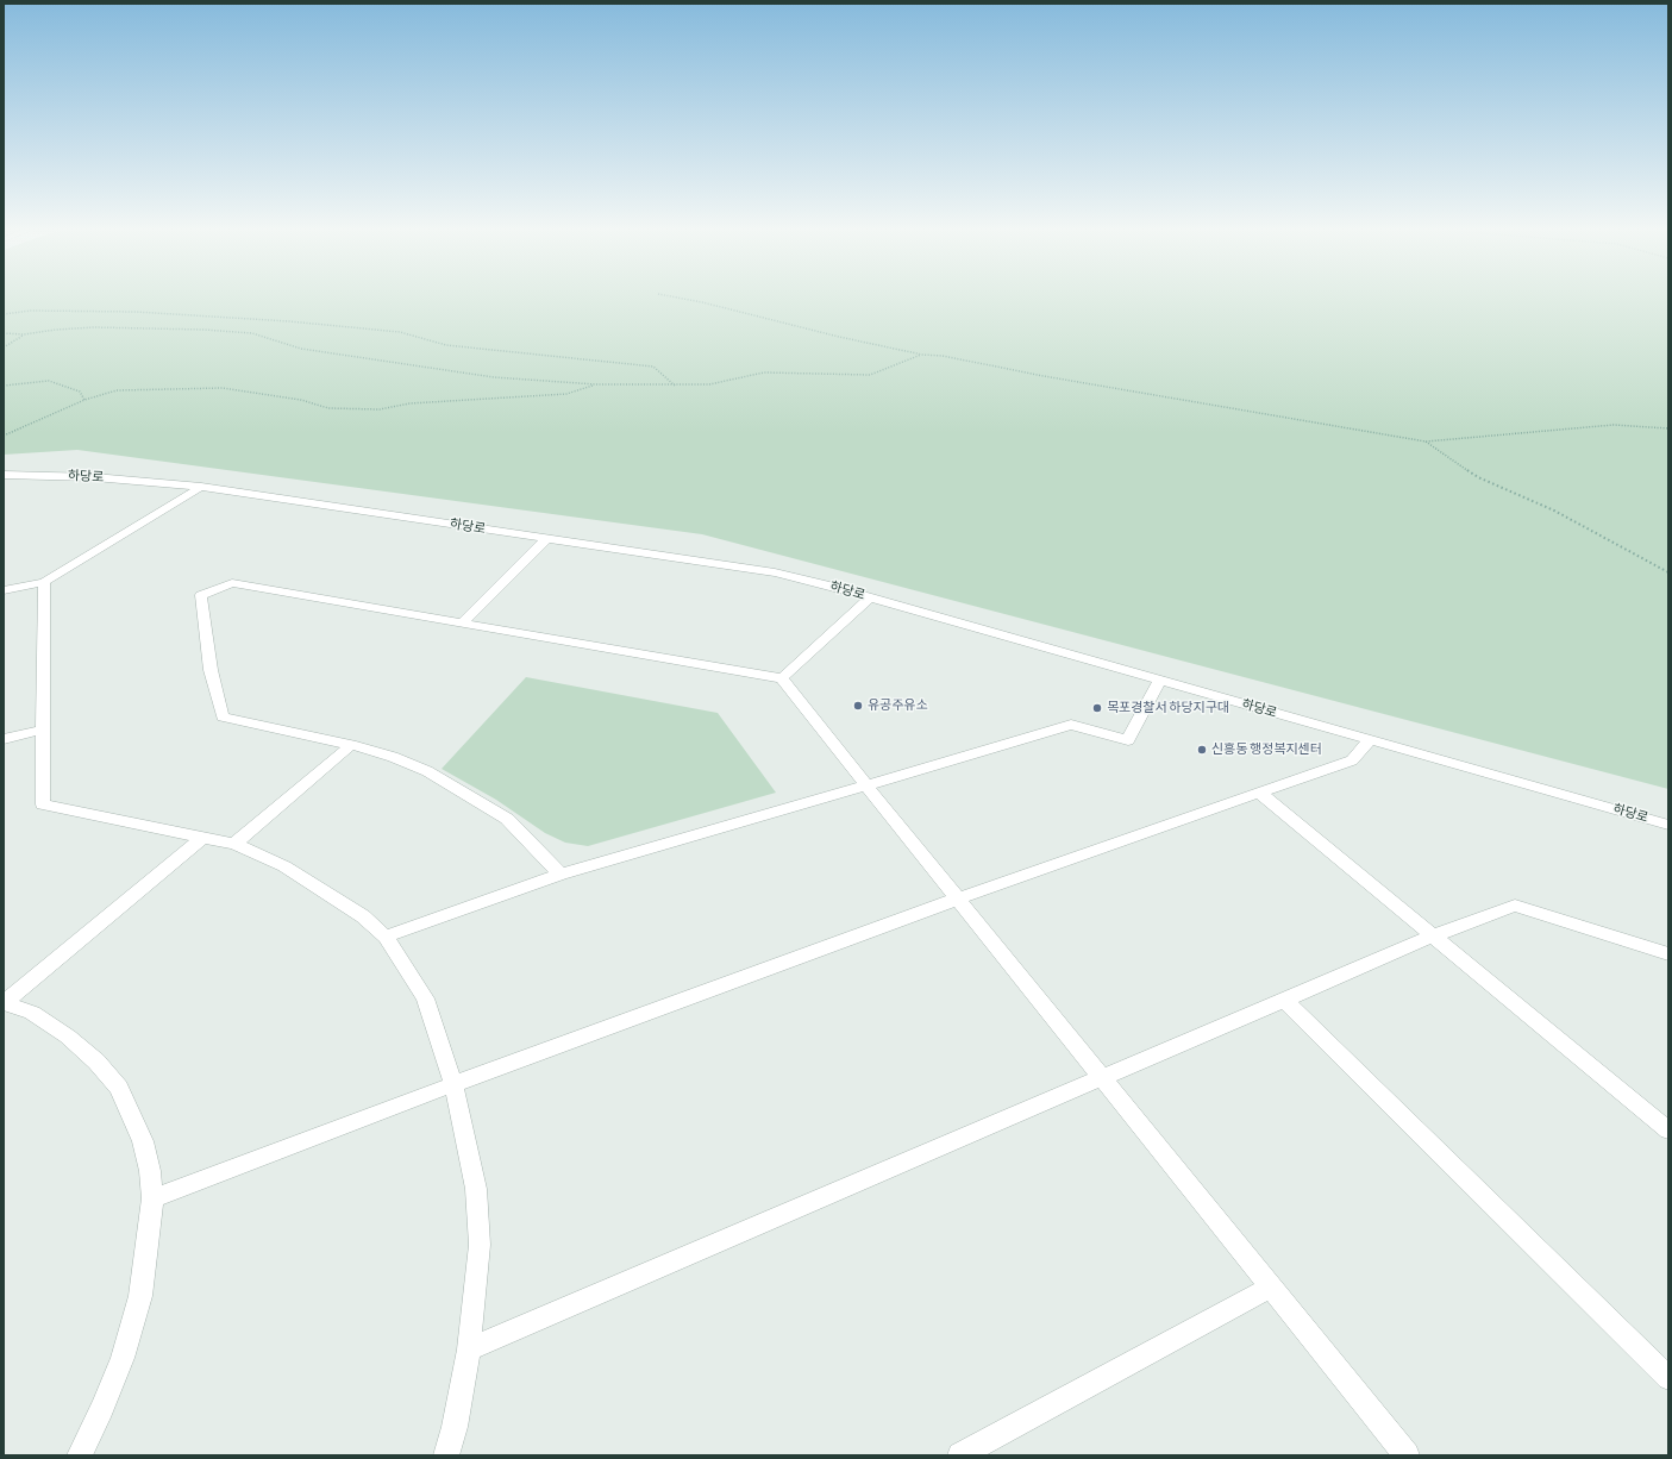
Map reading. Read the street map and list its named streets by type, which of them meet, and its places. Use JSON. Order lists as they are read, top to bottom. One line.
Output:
{"streets":{"street":["하당로"]},"places":["유공주유소","목포경찰서 하당지구대","신흥동 행정복지센터"]}
